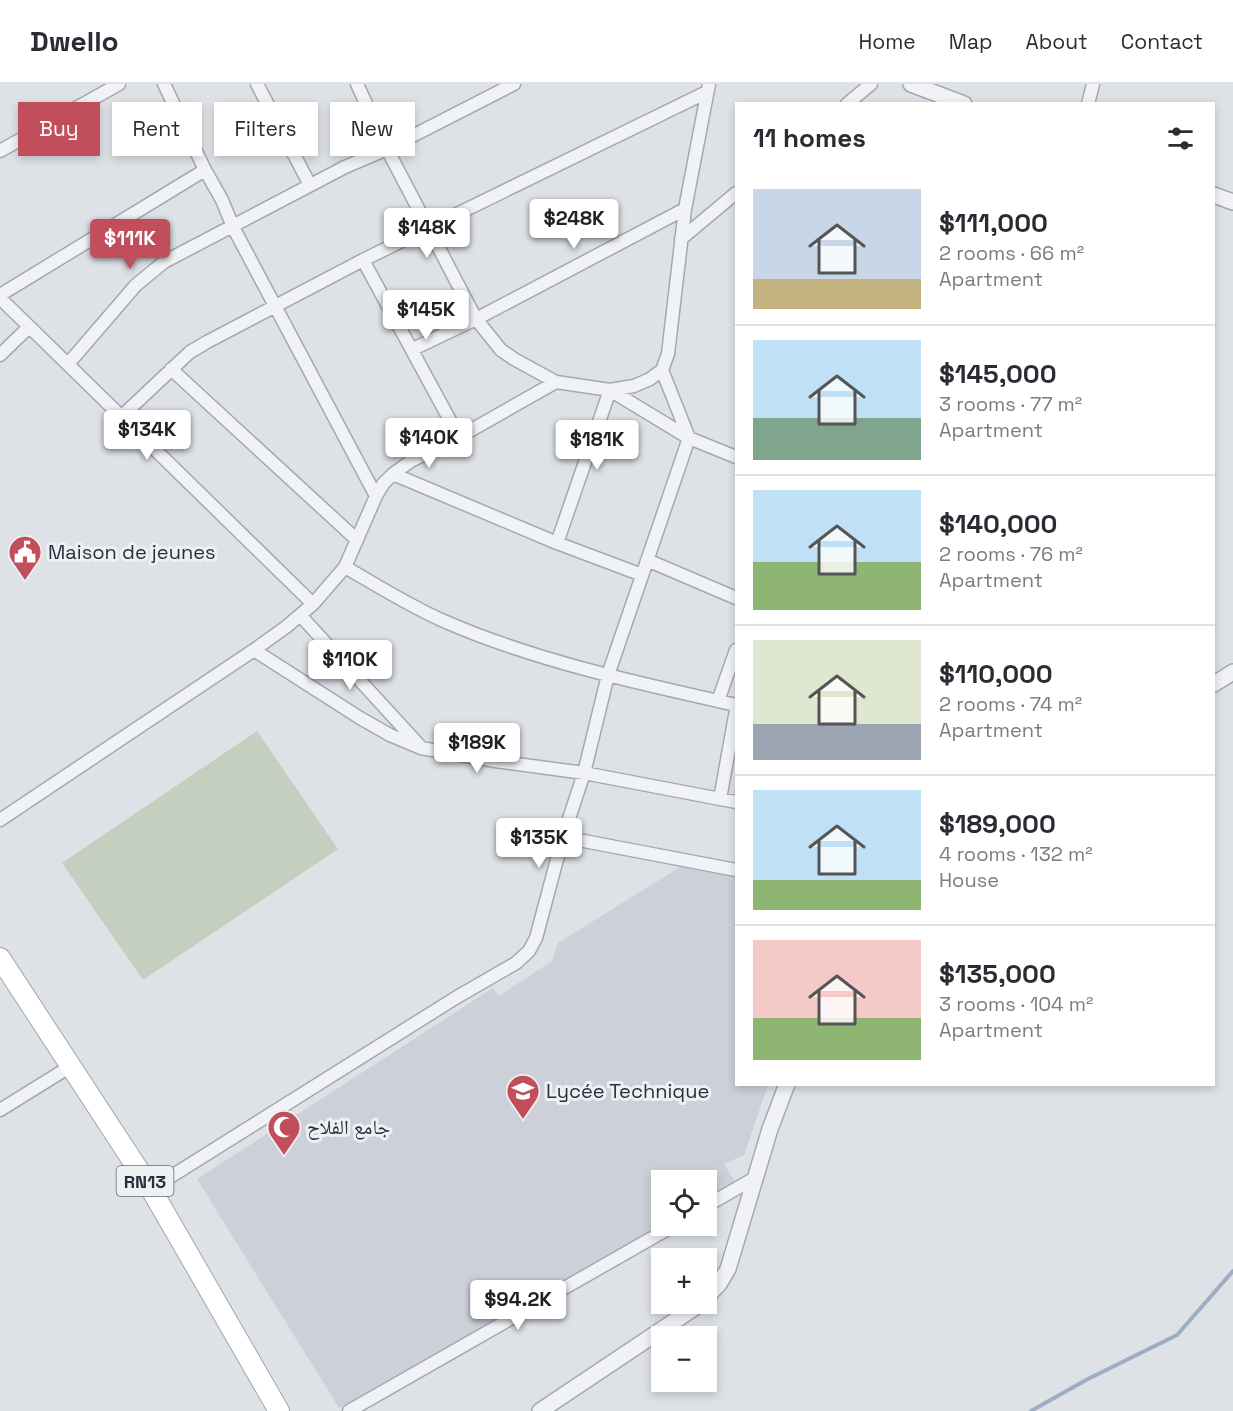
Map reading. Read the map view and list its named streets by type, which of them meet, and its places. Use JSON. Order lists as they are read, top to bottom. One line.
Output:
{"streets":{"main road":["RN13"]},"places":{"public building":["Maison de jeunes"],"school or university":["Lycée Technique"],"mosque":["جامع الفلاح"]},"page":{"header":"Dwello","nav":["Home","Map","About","Contact"],"chip":["Buy","Rent","Filters","New"],"heading":"11 homes","list":[{"name":"$111,000","note":"2 rooms · 66 m² · Apartment"},{"name":"$145,000","note":"3 rooms · 77 m² · Apartment"},{"name":"$140,000","note":"2 rooms · 76 m² · Apartment"},{"name":"$110,000","note":"2 rooms · 74 m² · Apartment"},{"name":"$189,000","note":"4 rooms · 132 m² · House"},{"name":"$135,000","note":"3 rooms · 104 m² · Apartment"}],"price":["$248K","$148K","$111K","$145K","$134K","$140K","$181K","$110K","$189K","$135K","$94.2K"],"map_buttons":["+","−"]}}
